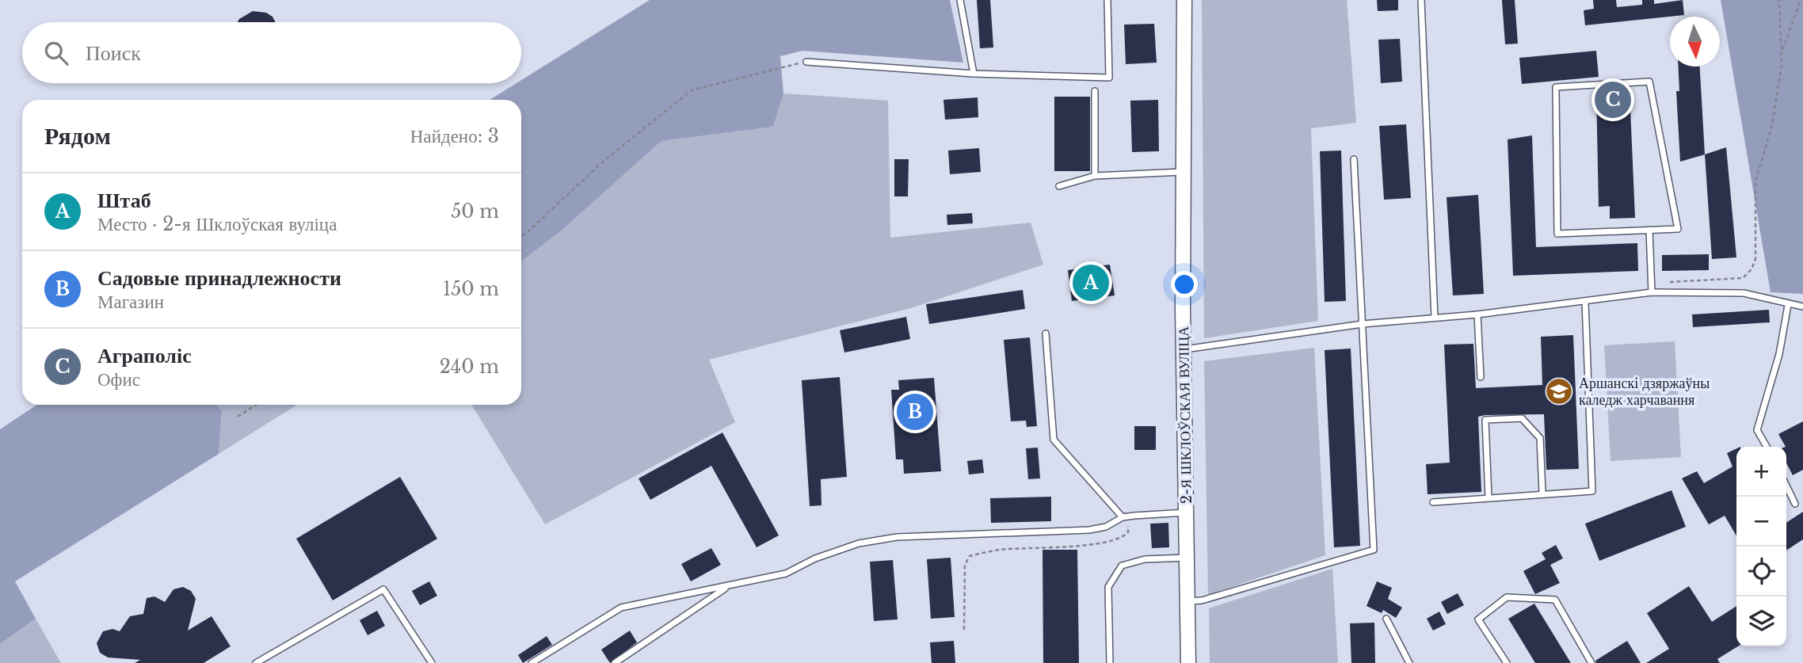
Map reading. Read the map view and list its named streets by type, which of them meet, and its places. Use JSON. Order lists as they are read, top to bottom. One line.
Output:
{"streets":{"street":["2-Я ШКЛОЎСКАЯ ВУЛІЦА"]},"places":{"school or university":["Аршанскі дзяржаўны каледж харчавання"]},"north":"bottom","page":{"search":"Поиск","pins":["C","A","B"],"heading":["Рядом","Найдено: 3"],"list":[{"mark":"A","name":"Штаб","note":"Место · 2-я Шклоўская вуліца","value":"50 m"},{"mark":"B","name":"Садовые принадлежности","note":"Магазин","value":"150 m"},{"mark":"C","name":"Аграполіс","note":"Офис","value":"240 m"}],"map_buttons":["+","−"]}}
